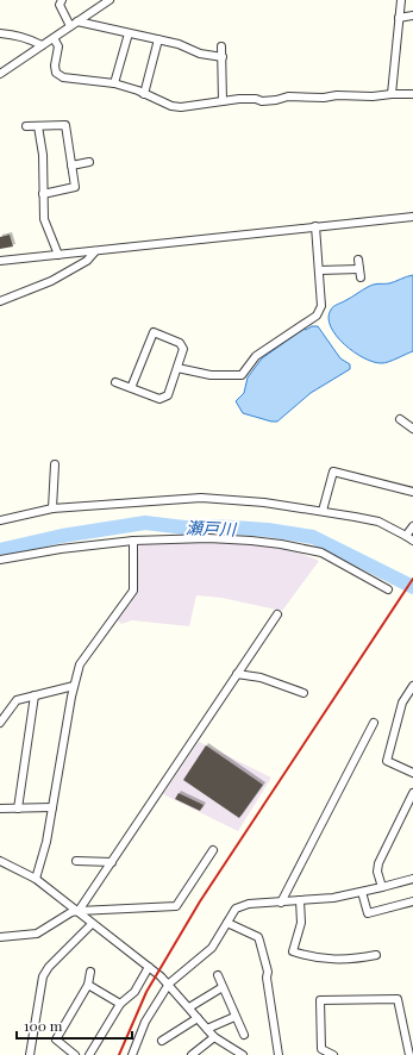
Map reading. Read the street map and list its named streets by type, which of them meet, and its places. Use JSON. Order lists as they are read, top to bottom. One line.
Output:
{"water":["瀬戸川"],"scale_bar":"100 m"}
